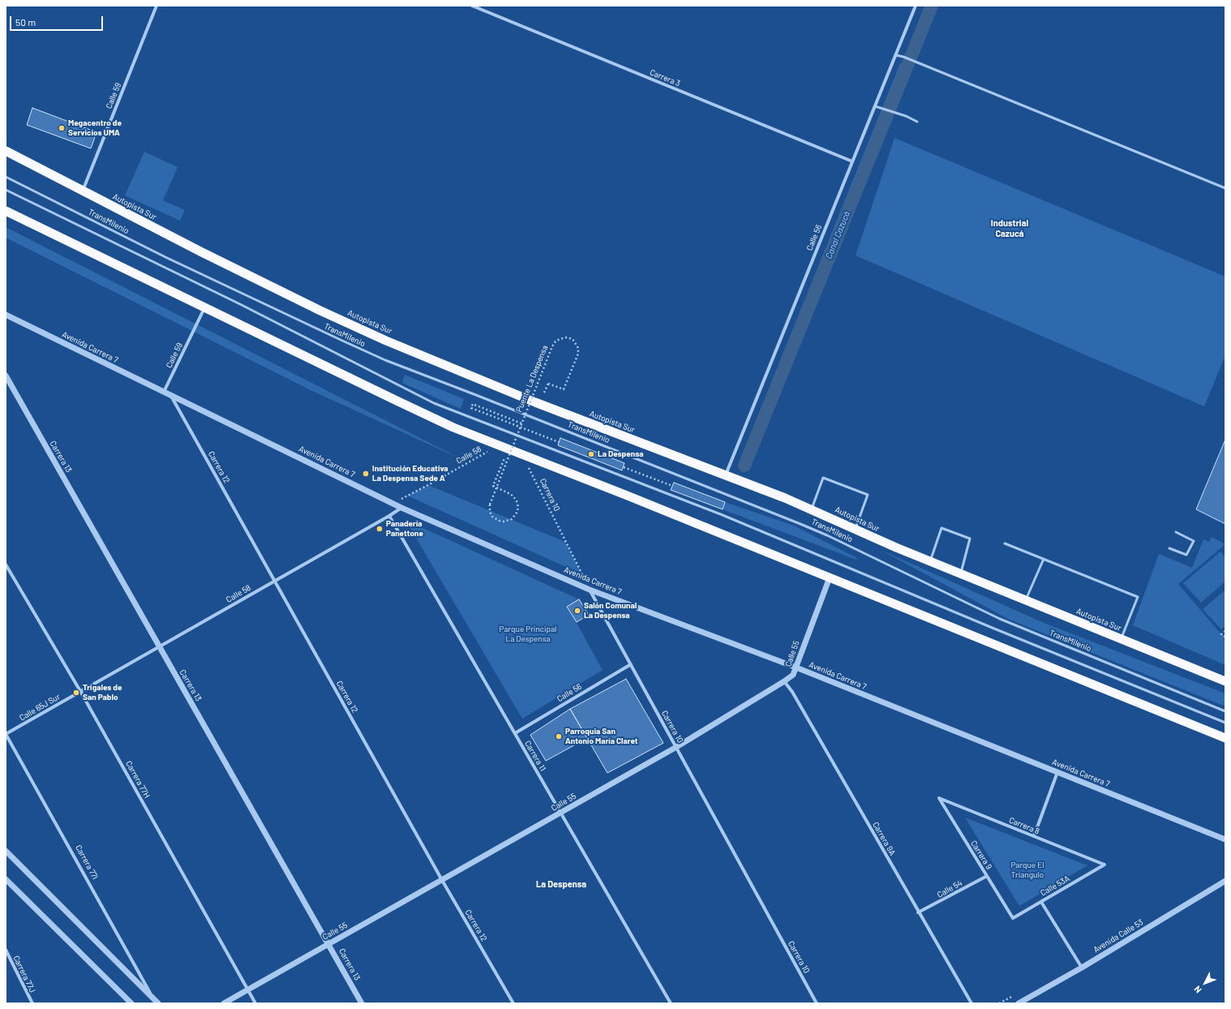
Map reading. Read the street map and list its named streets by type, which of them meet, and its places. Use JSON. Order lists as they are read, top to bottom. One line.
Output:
{"streets":{"highway":["Autopista Sur"],"street":["Carrera 3","Calle 59","Calle 56","Avenida Carrera 7","Calle 58","Carrera 13","Carrera 12","Carrera 10","Calle 55","Calle 65J Sur","Carrera 11","Carrera 77H","Carrera 8","Carrera 9A","Carrera 9","Carrera 77I","Calle 53A","Calle 54","Avenida Calle 53","Carrera 77J"],"lane":["TransMilenio"],"path":["Puente La Despensa"]},"crossings":[["Carrera 3","Calle 56"],["Calle 59","Autopista Sur"],["Calle 59","Avenida Carrera 7"],["Autopista Sur","Calle 56"],["Calle 56","Carrera 10"],["Calle 56","Carrera 11"],["Avenida Carrera 7","Calle 58"],["Avenida Carrera 7","Carrera 12"],["Avenida Carrera 7","Carrera 10"],["Avenida Carrera 7","Calle 55"],["Calle 58","Carrera 13"],["Calle 58","Carrera 12"],["Calle 58","Calle 65J Sur"],["Calle 58","Carrera 11"],["Calle 58","Carrera 77H"],["Carrera 13","Calle 55"],["Carrera 12","Calle 55"],["Carrera 10","Calle 55"],["Calle 55","Carrera 11"],["Calle 55","Carrera 77H"],["Calle 55","Carrera 9A"],["Calle 65J Sur","Carrera 77H"],["Calle 65J Sur","Carrera 77I"],["Carrera 8","Carrera 9"],["Carrera 8","Calle 53A"],["Carrera 9A","Calle 54"],["Carrera 9","Calle 53A"],["Carrera 9","Calle 54"]],"districts":["Industrial Cazucá","La Despensa"],"water":["Canal Cazucá"],"parks":["Parque Principal La Despensa","Parque El Triangulo"],"places":["Megacentro de Servicios UMA","La Despensa","Institución Educativa La Despensa Sede A","Panadería Panettone","Salón Comunal La Despensa","Trigales de San Pablo","Parroquia San Antonio María Claret"],"scale_bar":"50 m","north":"bottom left"}
